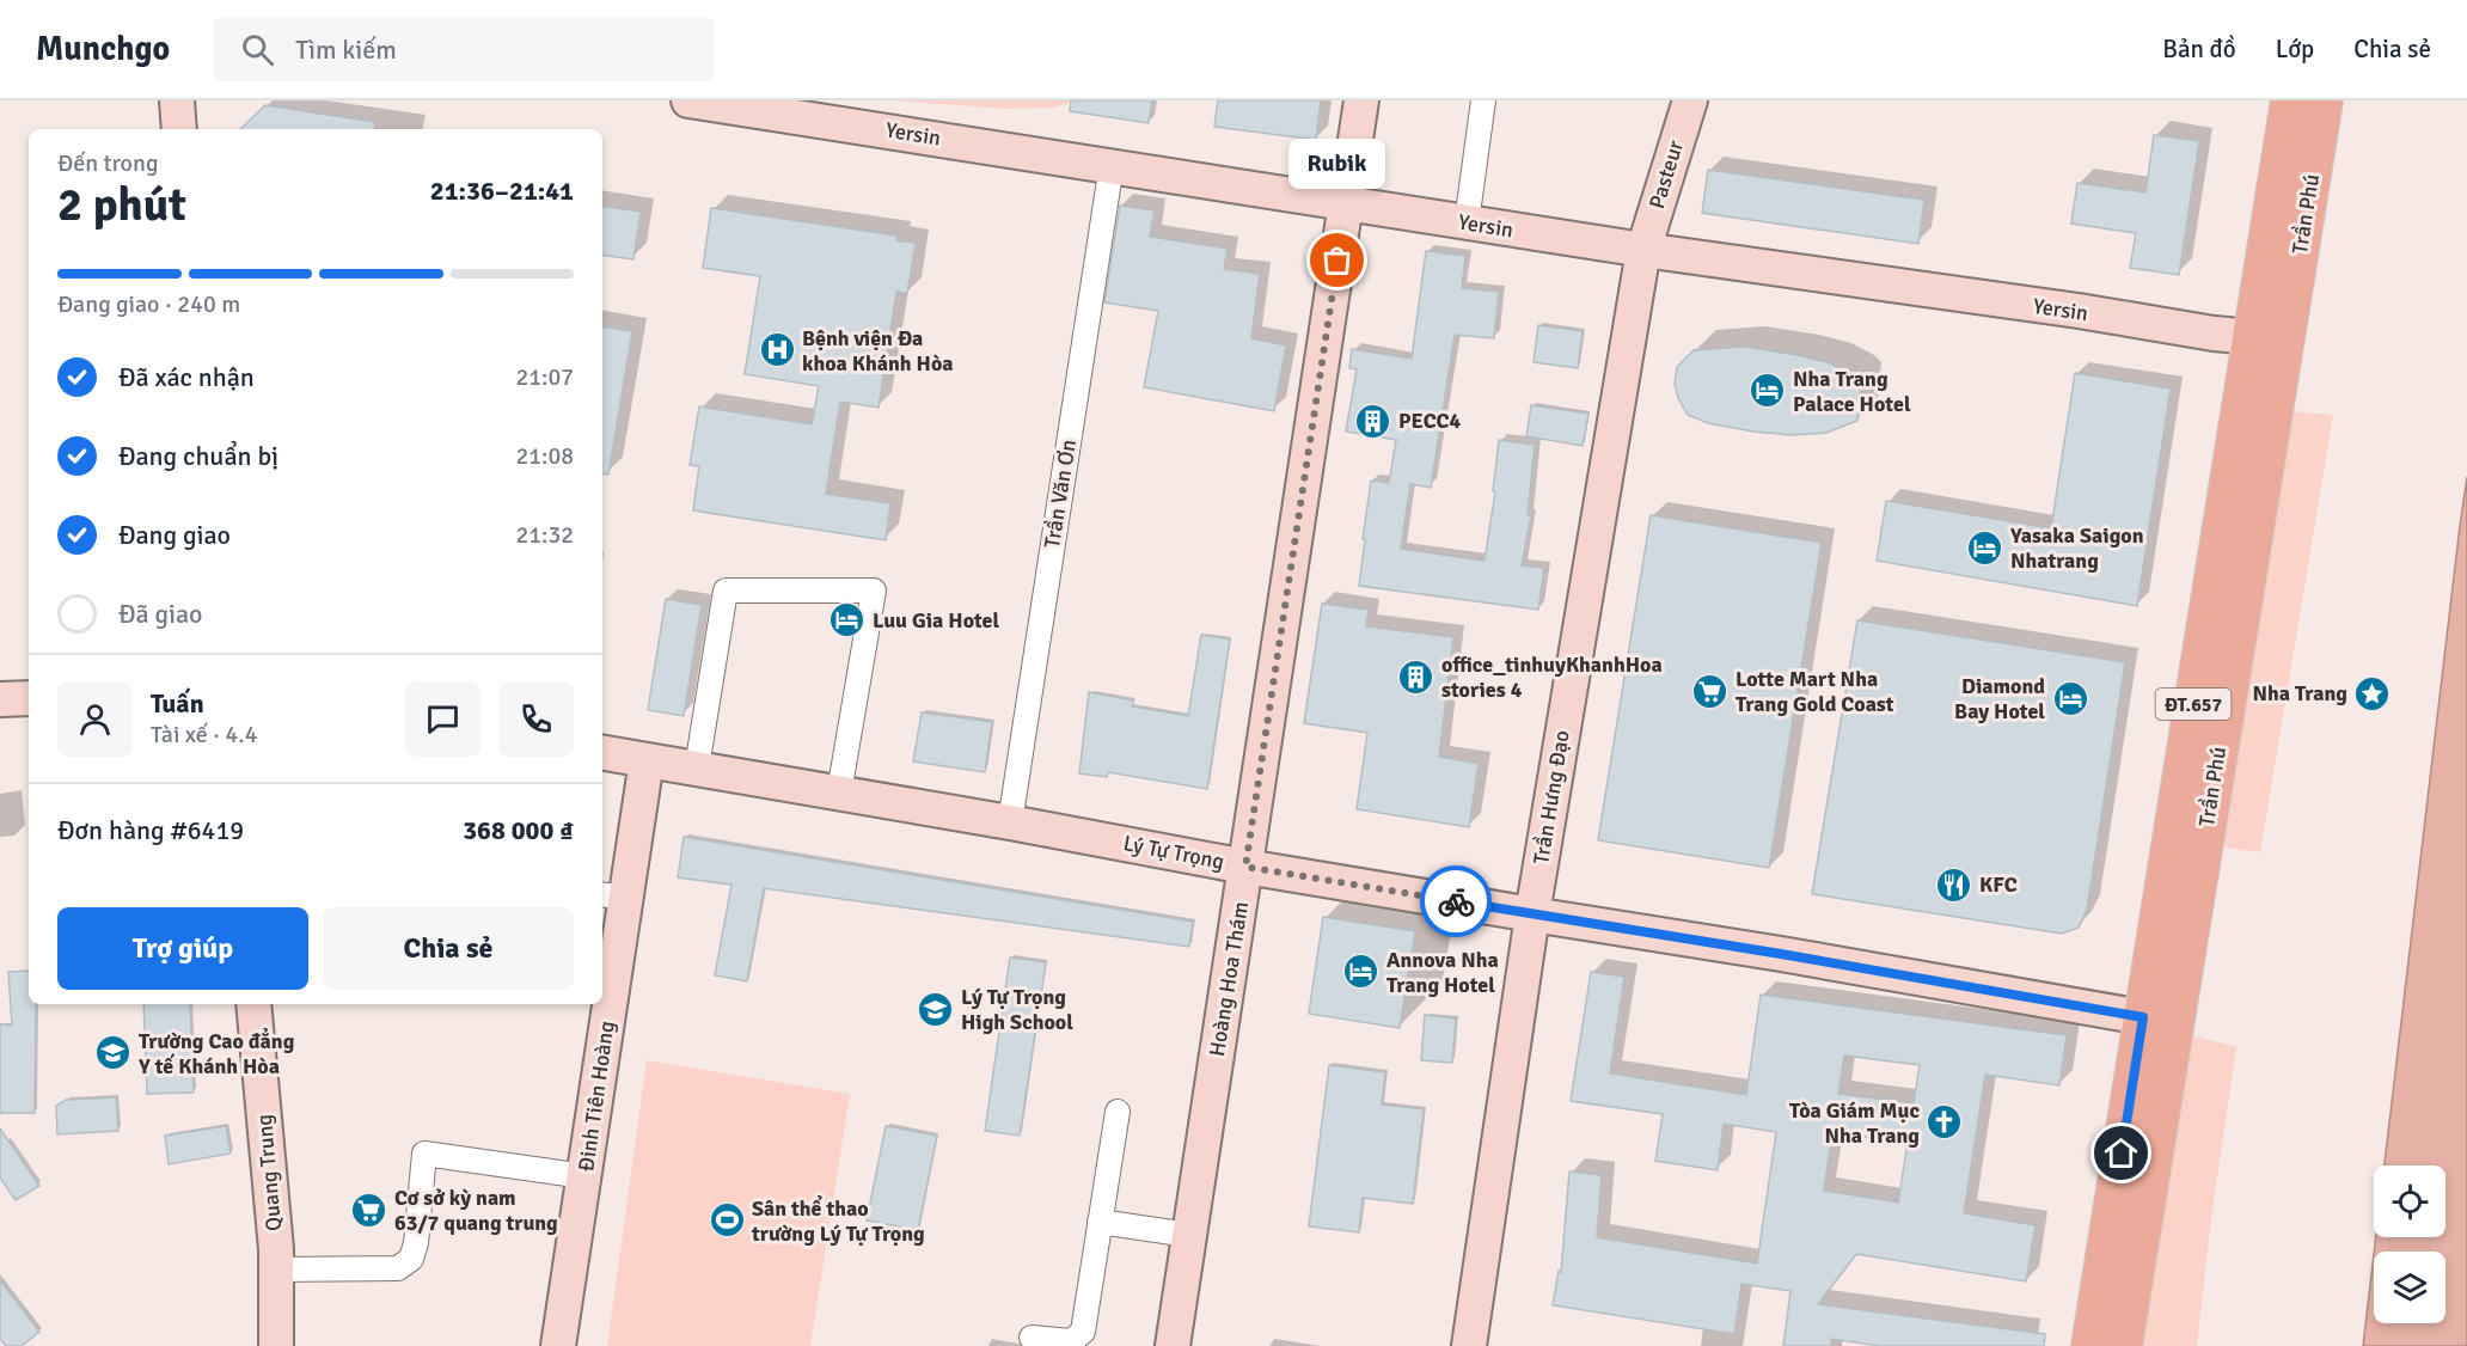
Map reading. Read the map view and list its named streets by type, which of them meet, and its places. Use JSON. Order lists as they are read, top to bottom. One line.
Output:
{"streets":{"main road":["Trần Phú","ĐT.657"],"street":["Yersin","Pasteur","Trần Văn Ơn","Trần Hưng Đạo","Lý Tự Trọng","Hoàng Hoa Thám","Đinh Tiên Hoàng","Quang Trung"]},"crossings":[["Yersin","Pasteur"],["Yersin","Trần Phú"],["Yersin","Trần Văn Ơn"],["Yersin","Trần Hưng Đạo"],["Yersin","Hoàng Hoa Thám"],["Pasteur","Trần Hưng Đạo"],["Trần Phú","Lý Tự Trọng"],["Trần Văn Ơn","Lý Tự Trọng"],["Trần Hưng Đạo","Lý Tự Trọng"],["Lý Tự Trọng","Hoàng Hoa Thám"],["Lý Tự Trọng","Đinh Tiên Hoàng"]],"places":{"other":["Rubik"],"hospital":["Bệnh viện Đa khoa Khánh Hòa"],"hotel":["Nha Trang Palace Hotel","Yasaka Saigon Nhatrang","Luu Gia Hotel","Diamond Bay Hotel","Annova Nha Trang Hotel"],"building":["PECC4","office_tinhuyKhanhHoa stories 4"],"supermarket":["Lotte Mart Nha Trang Gold Coast","Cơ sở kỳ nam 63/7 quang trung"],"place":["Nha Trang"],"restaurant":["KFC"],"school or university":["Lý Tự Trọng High School","Trường Cao đẳng Y tế Khánh Hòa"],"church":["Tòa Giám Mục Nha Trang"],"sports":["Sân thể thao trường Lý Tự Trọng"]},"page":{"header":"Munchgo","search":"Tìm kiếm","nav":["Bản đồ","Lớp","Chia sẻ"],"heading":["2 phút","Đến trong","21:36–21:41"],"panel":["Tuấn","Tài xế · 4.4","Đơn hàng #6419","368 000 ₫"],"bubble":"Rubik","bar":"Đang giao · 240 m","list":[["Đã xác nhận","21:07"],["Đang chuẩn bị","21:08"],["Đang giao","21:32"],"Đã giao"],"buttons":["Trợ giúp","Chia sẻ"]}}
